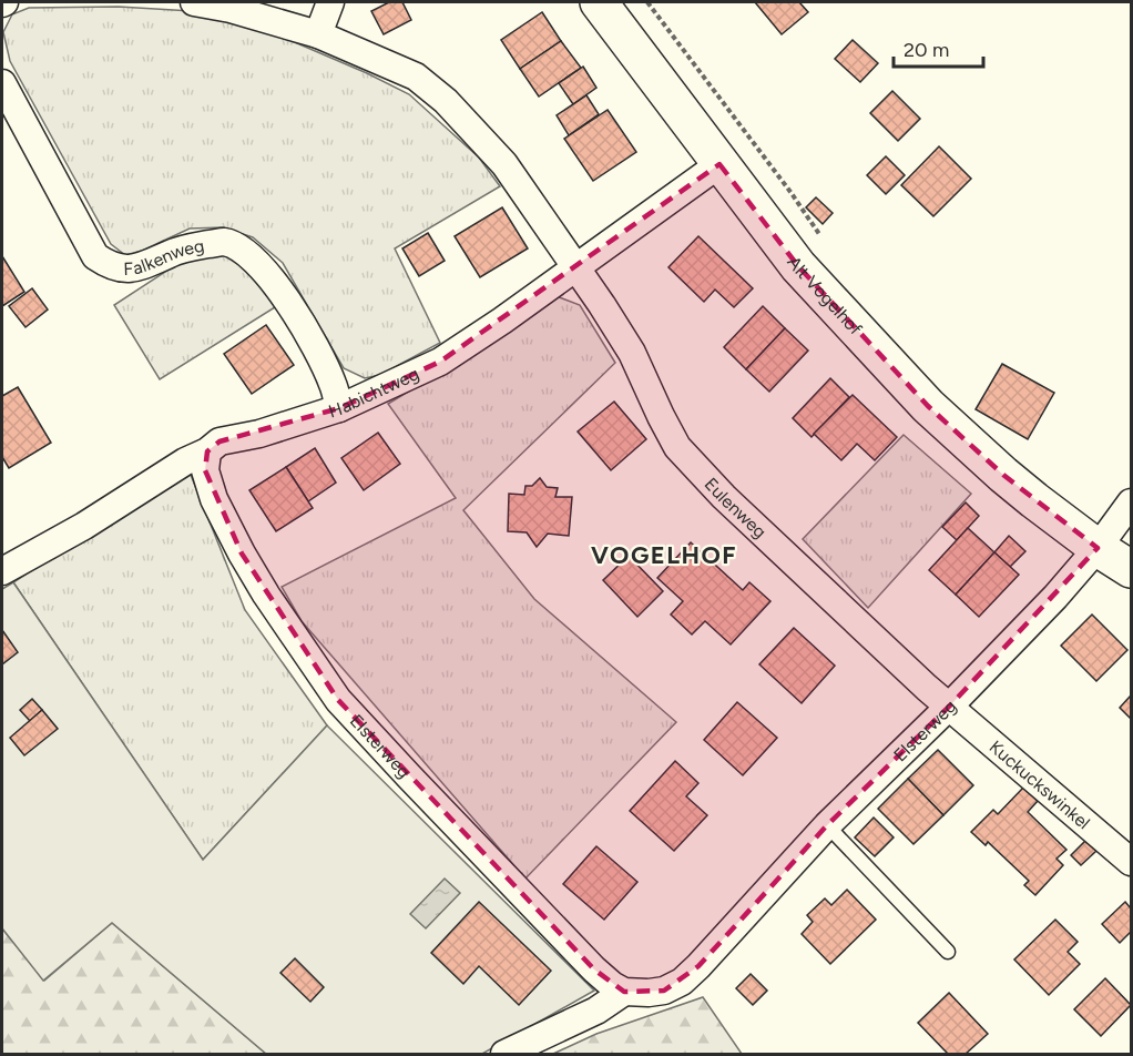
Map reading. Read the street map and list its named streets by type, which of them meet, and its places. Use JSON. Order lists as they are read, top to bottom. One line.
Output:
{"streets":{"main road":["Alt Vogelhof"],"street":["Falkenweg","Habichtweg","Eulenweg","Elsterweg","Kuckuckswinkel"]},"crossings":[["Falkenweg","Habichtweg"],["Alt Vogelhof","Habichtweg"],["Alt Vogelhof","Elsterweg"],["Habichtweg","Eulenweg"],["Habichtweg","Elsterweg"],["Eulenweg","Elsterweg"],["Eulenweg","Kuckuckswinkel"],["Elsterweg","Kuckuckswinkel"]],"districts":["VOGELHOF"],"scale_bar":"20 m"}
